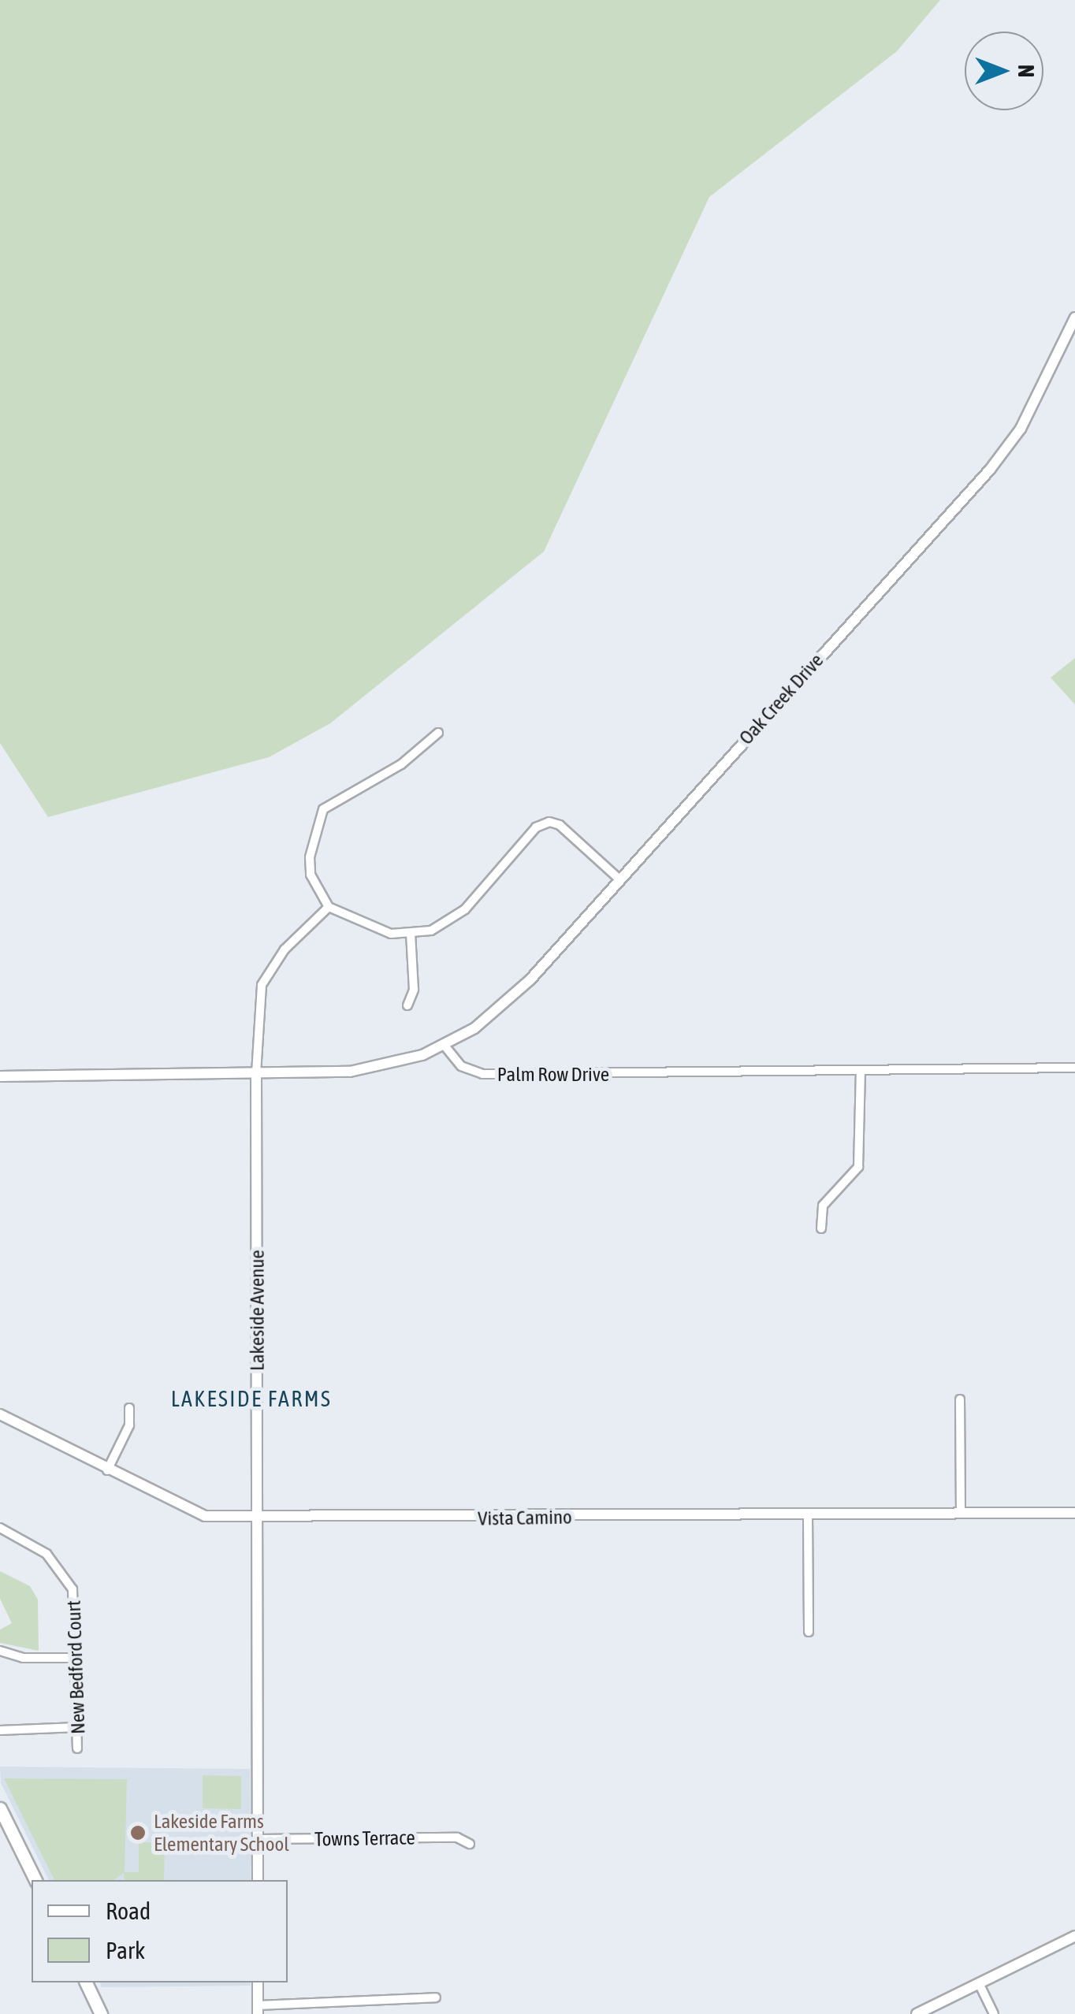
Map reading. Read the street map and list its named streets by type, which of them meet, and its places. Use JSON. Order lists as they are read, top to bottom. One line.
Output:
{"streets":{"street":["Oak Creek Drive","Palm Row Drive","Lakeside Avenue","Vista Camino","New Bedford Court","Towns Terrace"]},"crossings":[["Oak Creek Drive","Palm Row Drive"],["Lakeside Avenue","Vista Camino"],["Lakeside Avenue","Towns Terrace"]],"districts":["LAKESIDE FARMS"],"places":["Lakeside Farms Elementary School"],"legend":["Road","Park"],"north":"right"}
